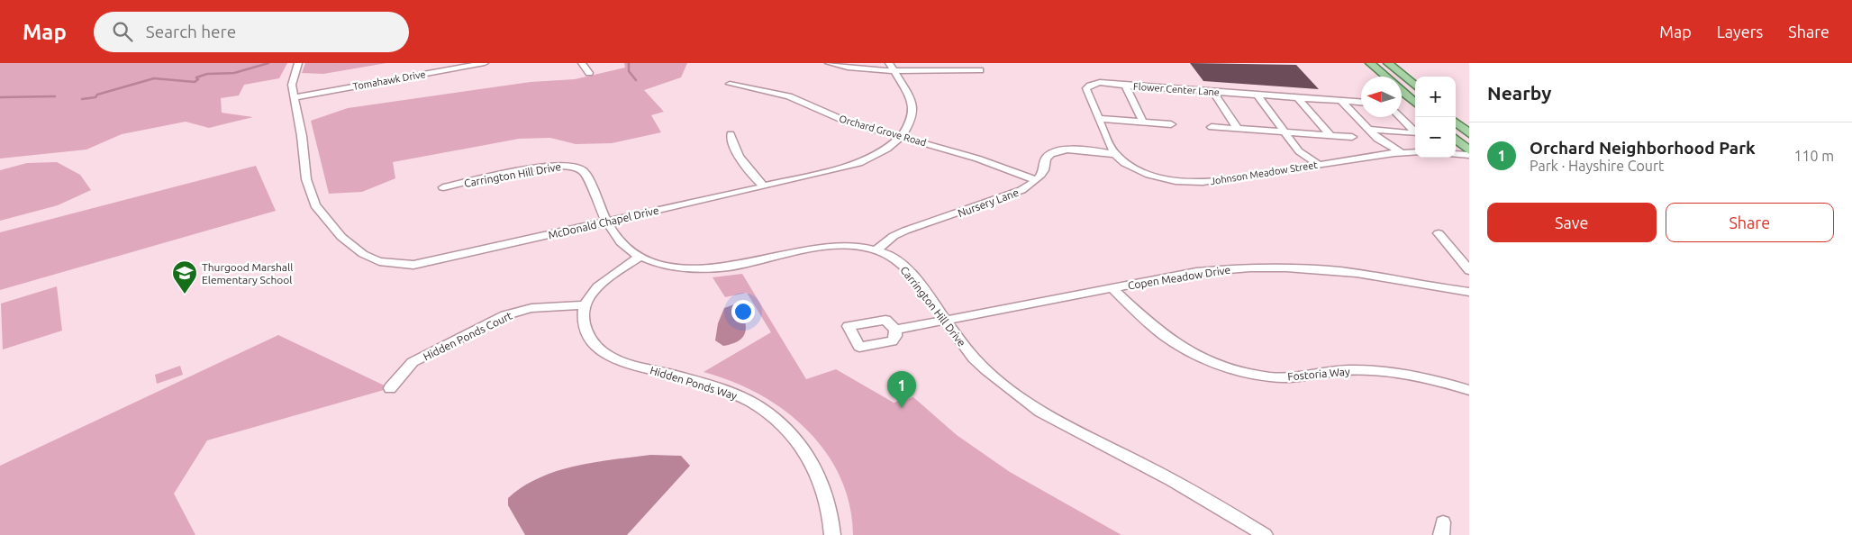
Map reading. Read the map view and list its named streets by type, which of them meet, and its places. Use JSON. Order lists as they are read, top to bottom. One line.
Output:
{"streets":{"street":["Tomahawk Drive","Flower Center Lane","Orchard Grove Road","Johnson Meadow Street","Carrington Hill Drive","Nursery Lane","McDonald Chapel Drive","Copen Meadow Drive","Hidden Ponds Court","Fostoria Way","Hidden Ponds Way"]},"crossings":[["Tomahawk Drive","McDonald Chapel Drive"],["Flower Center Lane","Johnson Meadow Street"],["Orchard Grove Road","Nursery Lane"],["Orchard Grove Road","McDonald Chapel Drive"],["Carrington Hill Drive","Nursery Lane"],["Carrington Hill Drive","McDonald Chapel Drive"],["Carrington Hill Drive","Copen Meadow Drive"],["Copen Meadow Drive","Fostoria Way"],["Hidden Ponds Court","Hidden Ponds Way"]],"places":{"school or university":["Thurgood Marshall Elementary School"]},"north":"left","page":{"header":"Map","search":"Search here","nav":["Map","Layers","Share"],"heading":"Nearby","map_buttons":["+","−"],"list":[{"mark":"1","name":"Orchard Neighborhood Park","note":"Park · Hayshire Court","value":"110 m"}],"buttons":["Save","Share"],"pins":"1"}}
